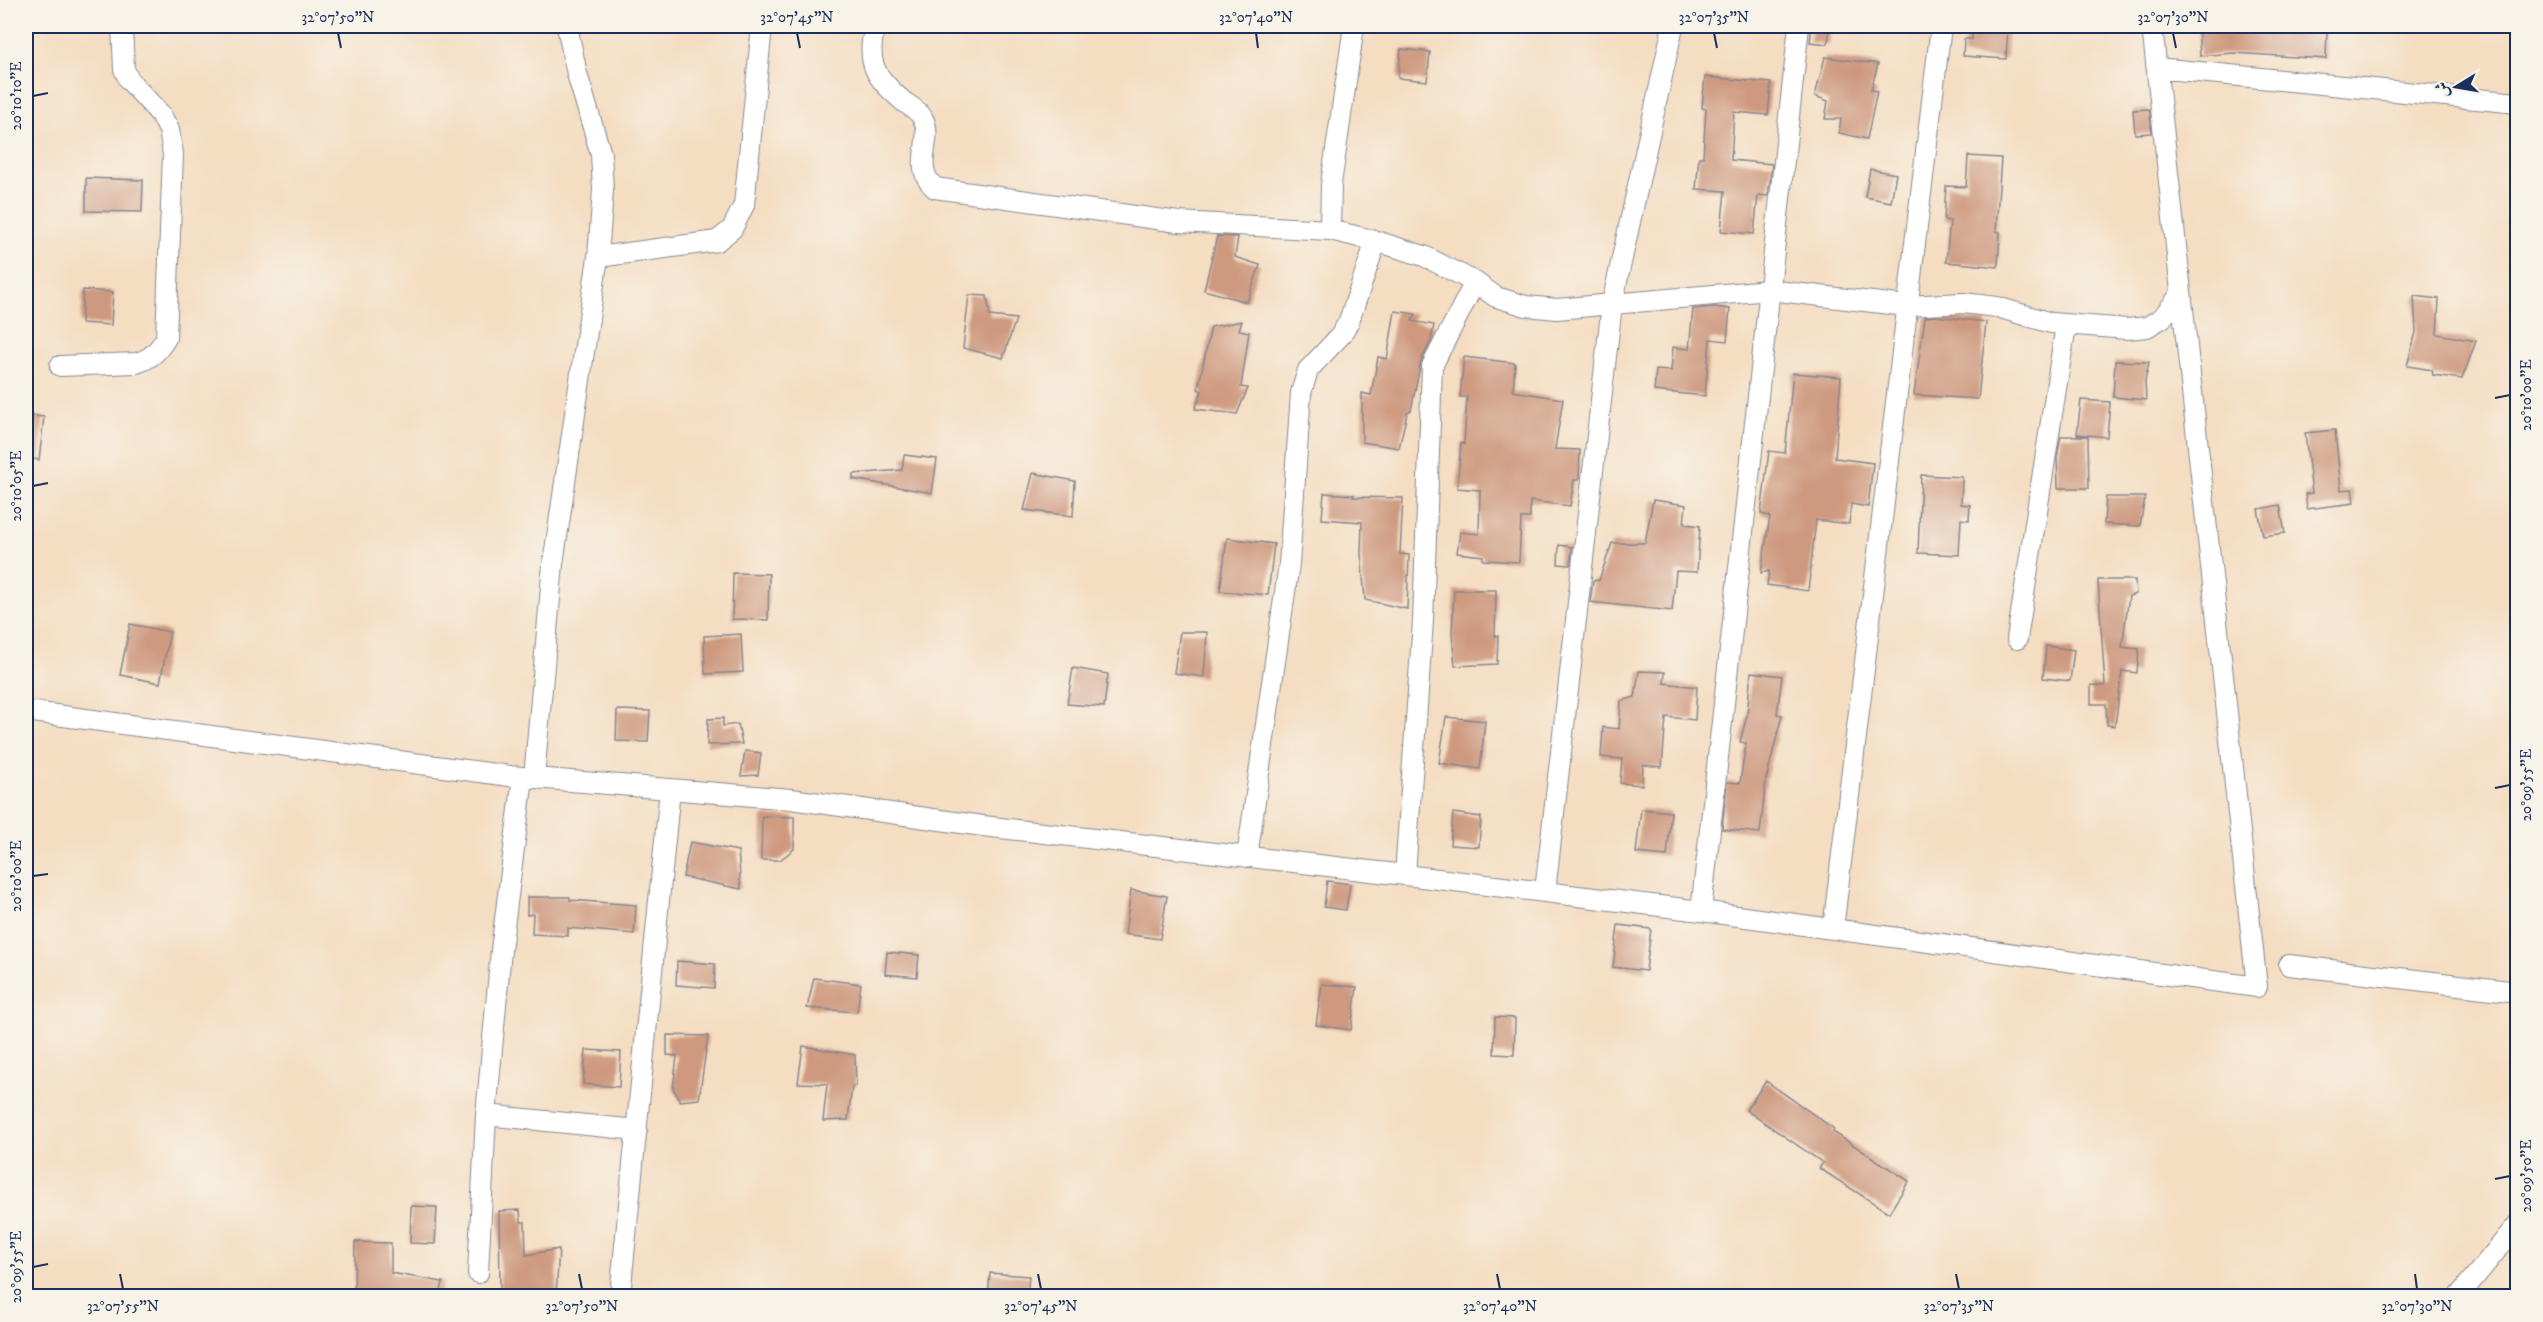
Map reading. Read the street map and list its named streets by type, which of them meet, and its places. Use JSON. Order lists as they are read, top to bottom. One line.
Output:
{"north":"left","coordinates":["32°07'50\"N","32°07'45\"N","32°07'40\"N","32°07'35\"N","32°07'30\"N","20°10'10\"E","20°10'00\"E","20°10'05\"E","20°09'55\"E","20°09'50\"E","32°07'55\"N"]}
